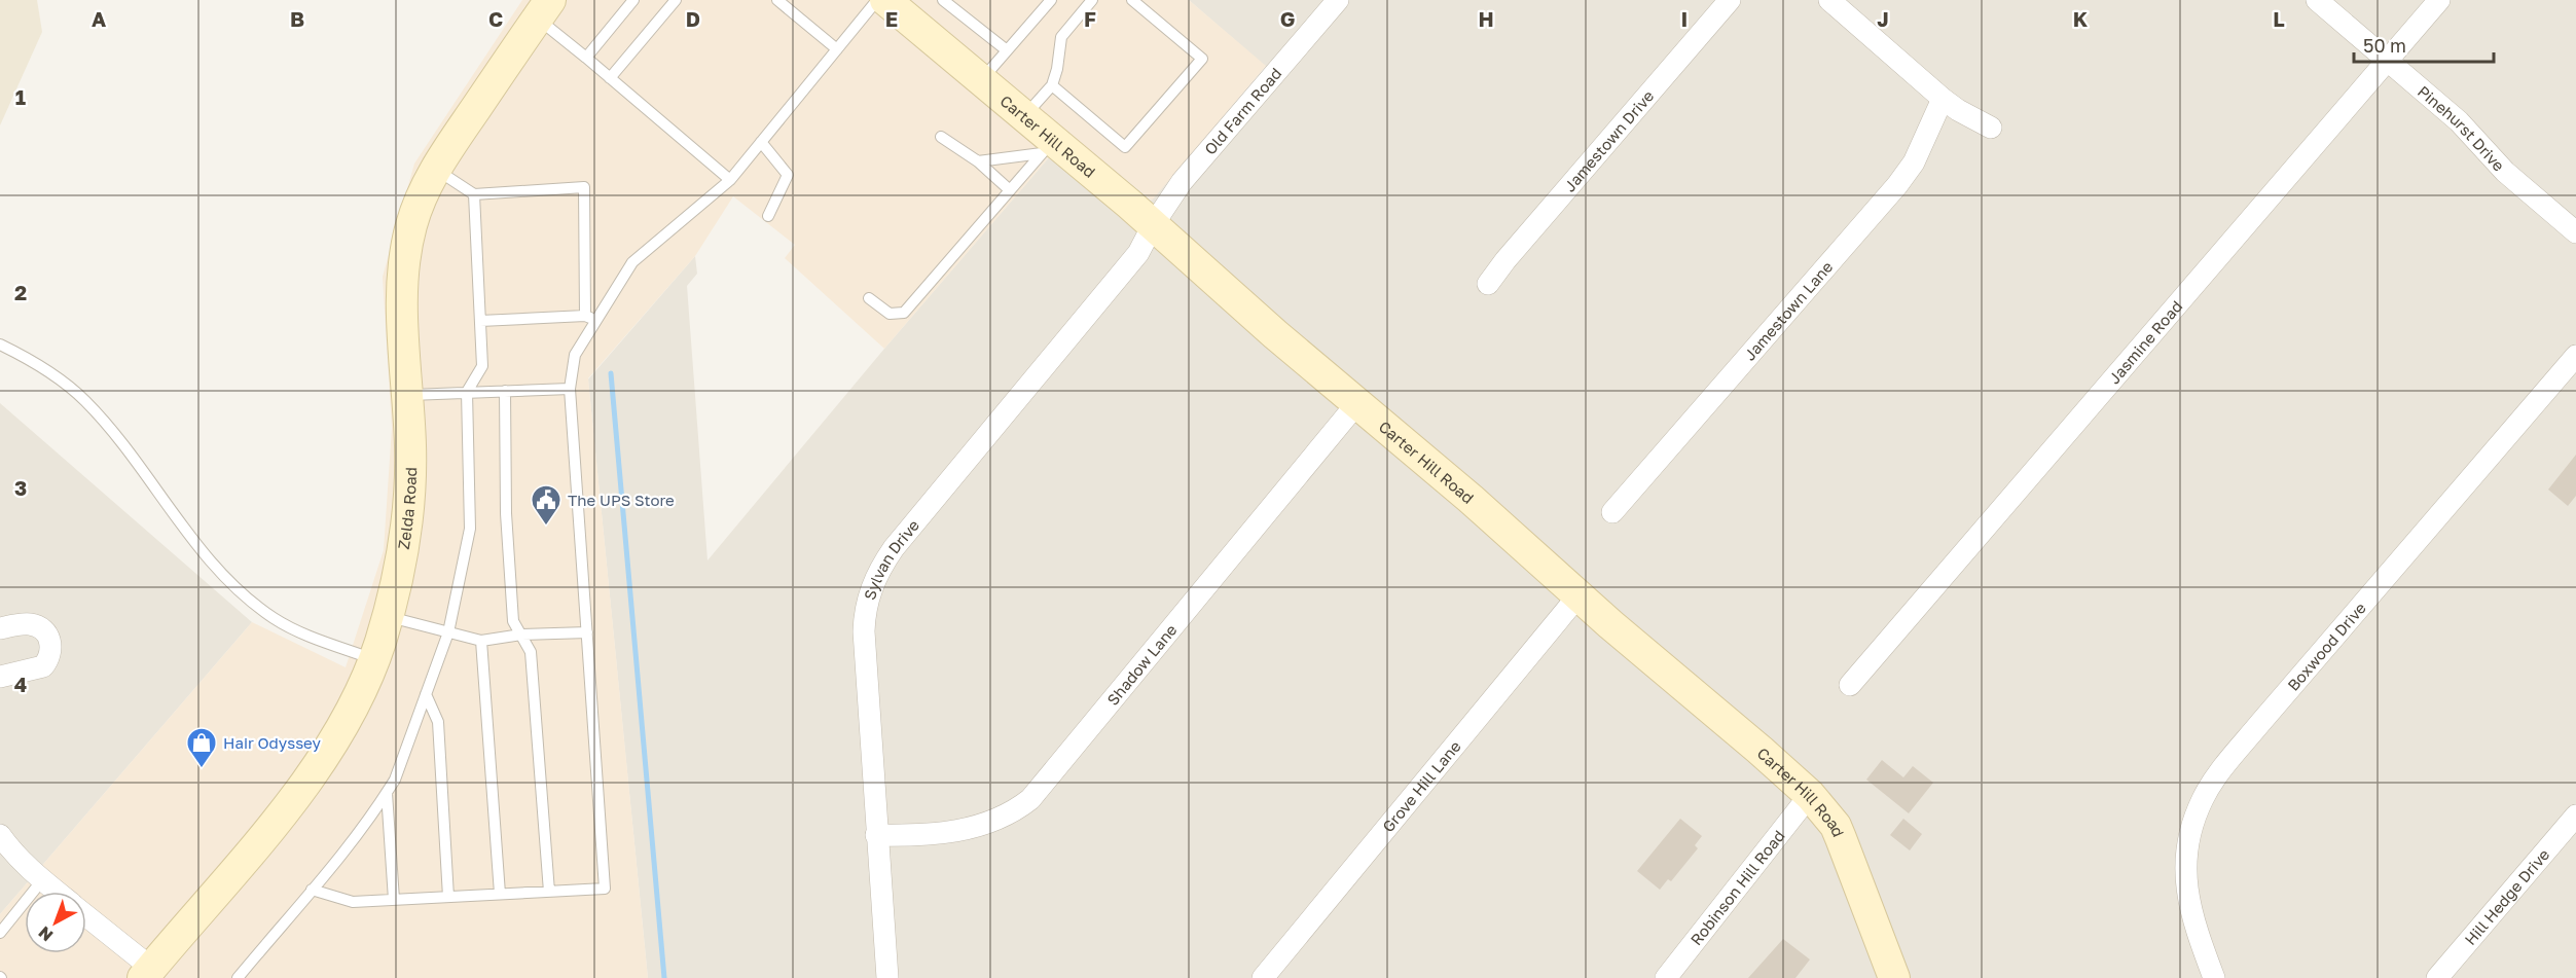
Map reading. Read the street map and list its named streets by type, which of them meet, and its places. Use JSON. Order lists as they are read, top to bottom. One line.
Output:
{"streets":{"main road":["Carter Hill Road","Zelda Road"],"street":["Old Farm Road","Pinehurst Drive","Jamestown Drive","Jamestown Lane","Jasmine Road","Sylvan Drive","Boxwood Drive","Shadow Lane","Grove Hill Lane","Robinson Hill Road","Hill Hedge Drive"]},"crossings":[["Old Farm Road","Carter Hill Road"],["Old Farm Road","Sylvan Drive"],["Pinehurst Drive","Jasmine Road"],["Carter Hill Road","Sylvan Drive"],["Carter Hill Road","Shadow Lane"],["Carter Hill Road","Grove Hill Lane"],["Carter Hill Road","Robinson Hill Road"],["Sylvan Drive","Shadow Lane"]],"places":{"public building":["The UPS Store"],"shop":["Hair Odyssey"]},"scale_bar":"50 m","north":"bottom left","grid":{"columns":["A","B","C","D","E","F","G","H","I","J","K","L"],"rows":["1","2","3","4"]}}
